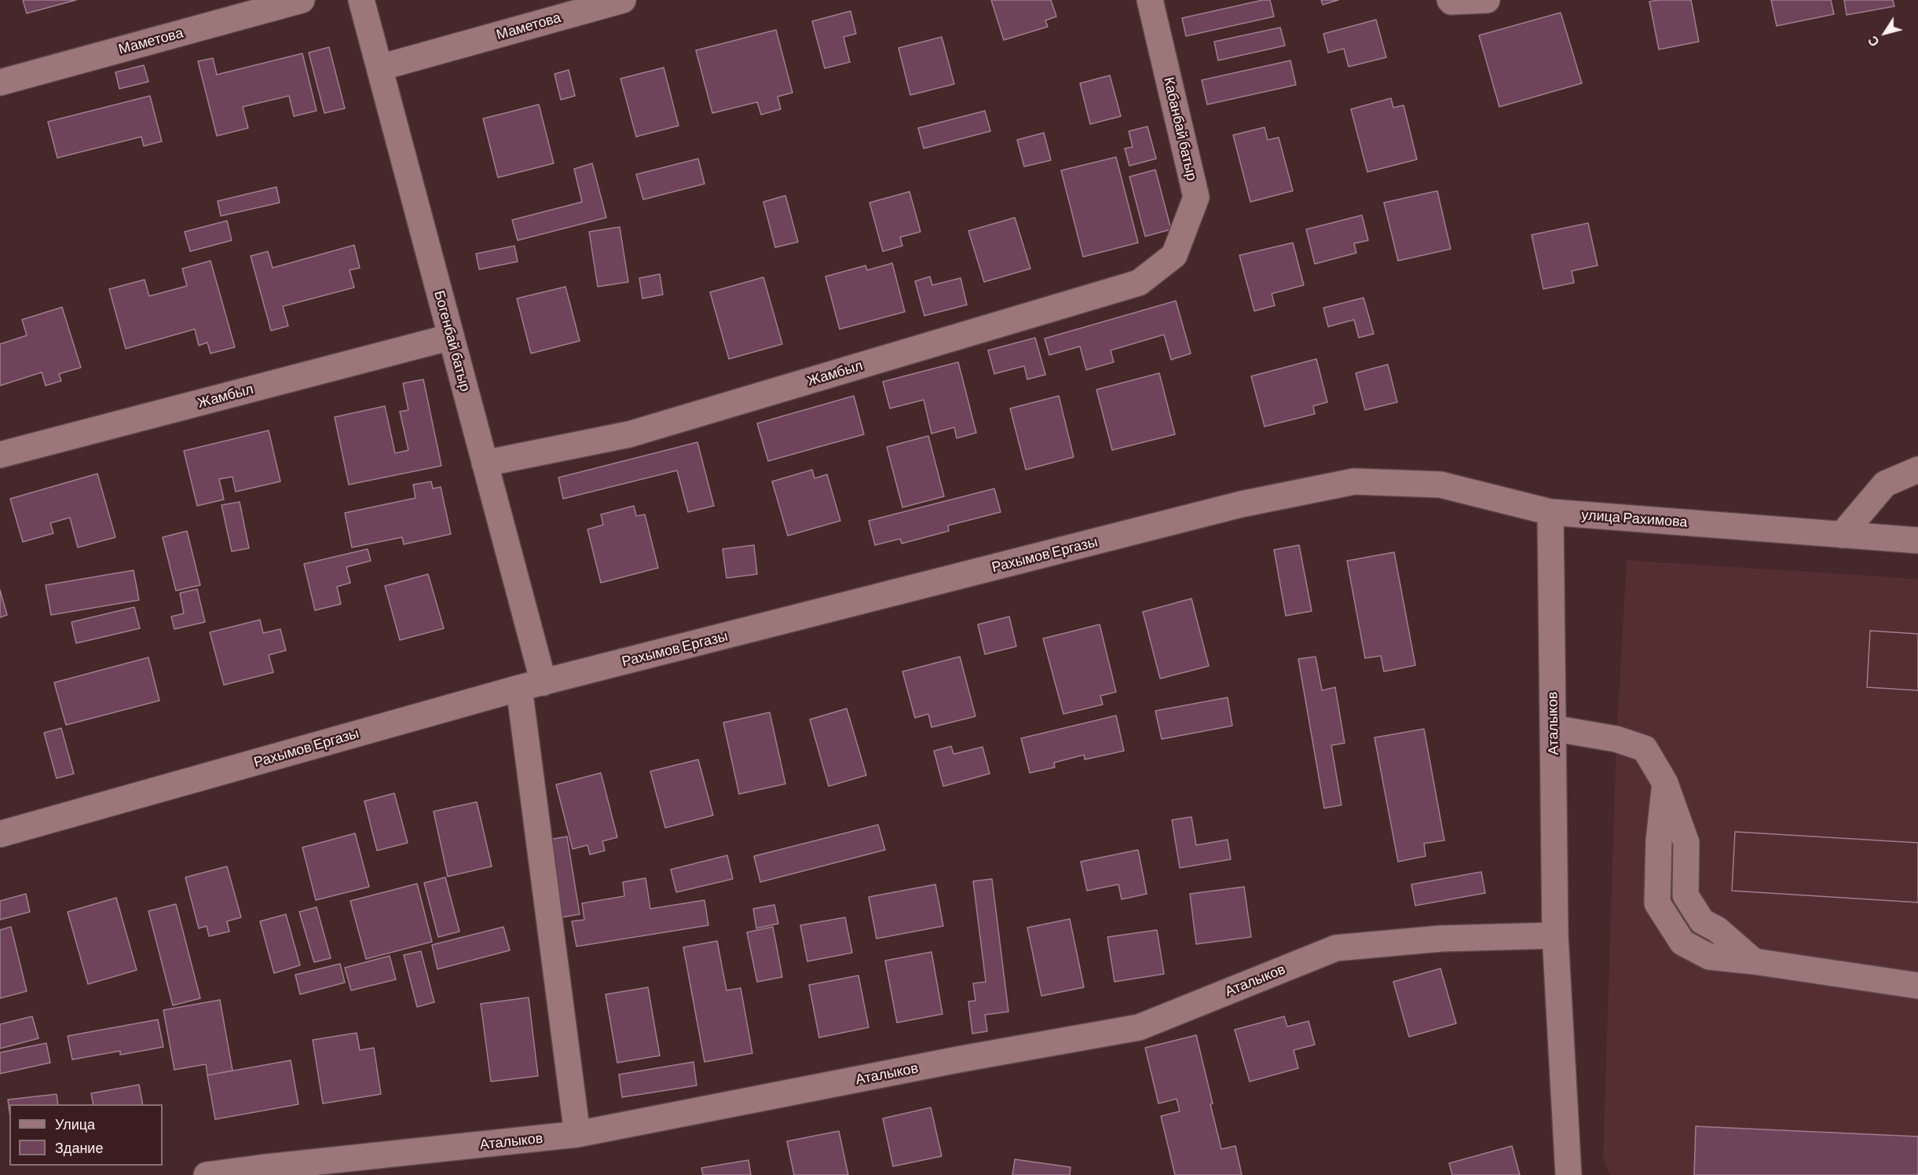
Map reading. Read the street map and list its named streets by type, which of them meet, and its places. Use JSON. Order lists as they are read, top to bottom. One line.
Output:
{"streets":{"street":["Маметова","Кабанбай батыр","Богенбай батыр","Жамбыл","улица Рахимова","Рахымов Ергазы","Аталыков"]},"crossings":[["Маметова","Богенбай батыр"],["Кабанбай батыр","Жамбыл"],["Богенбай батыр","Жамбыл"],["Богенбай батыр","Рахымов Ергазы"],["Богенбай батыр","Аталыков"],["улица Рахимова","Рахымов Ергазы"],["улица Рахимова","Аталыков"]],"legend":["Улица","Здание"],"north":"bottom left"}
